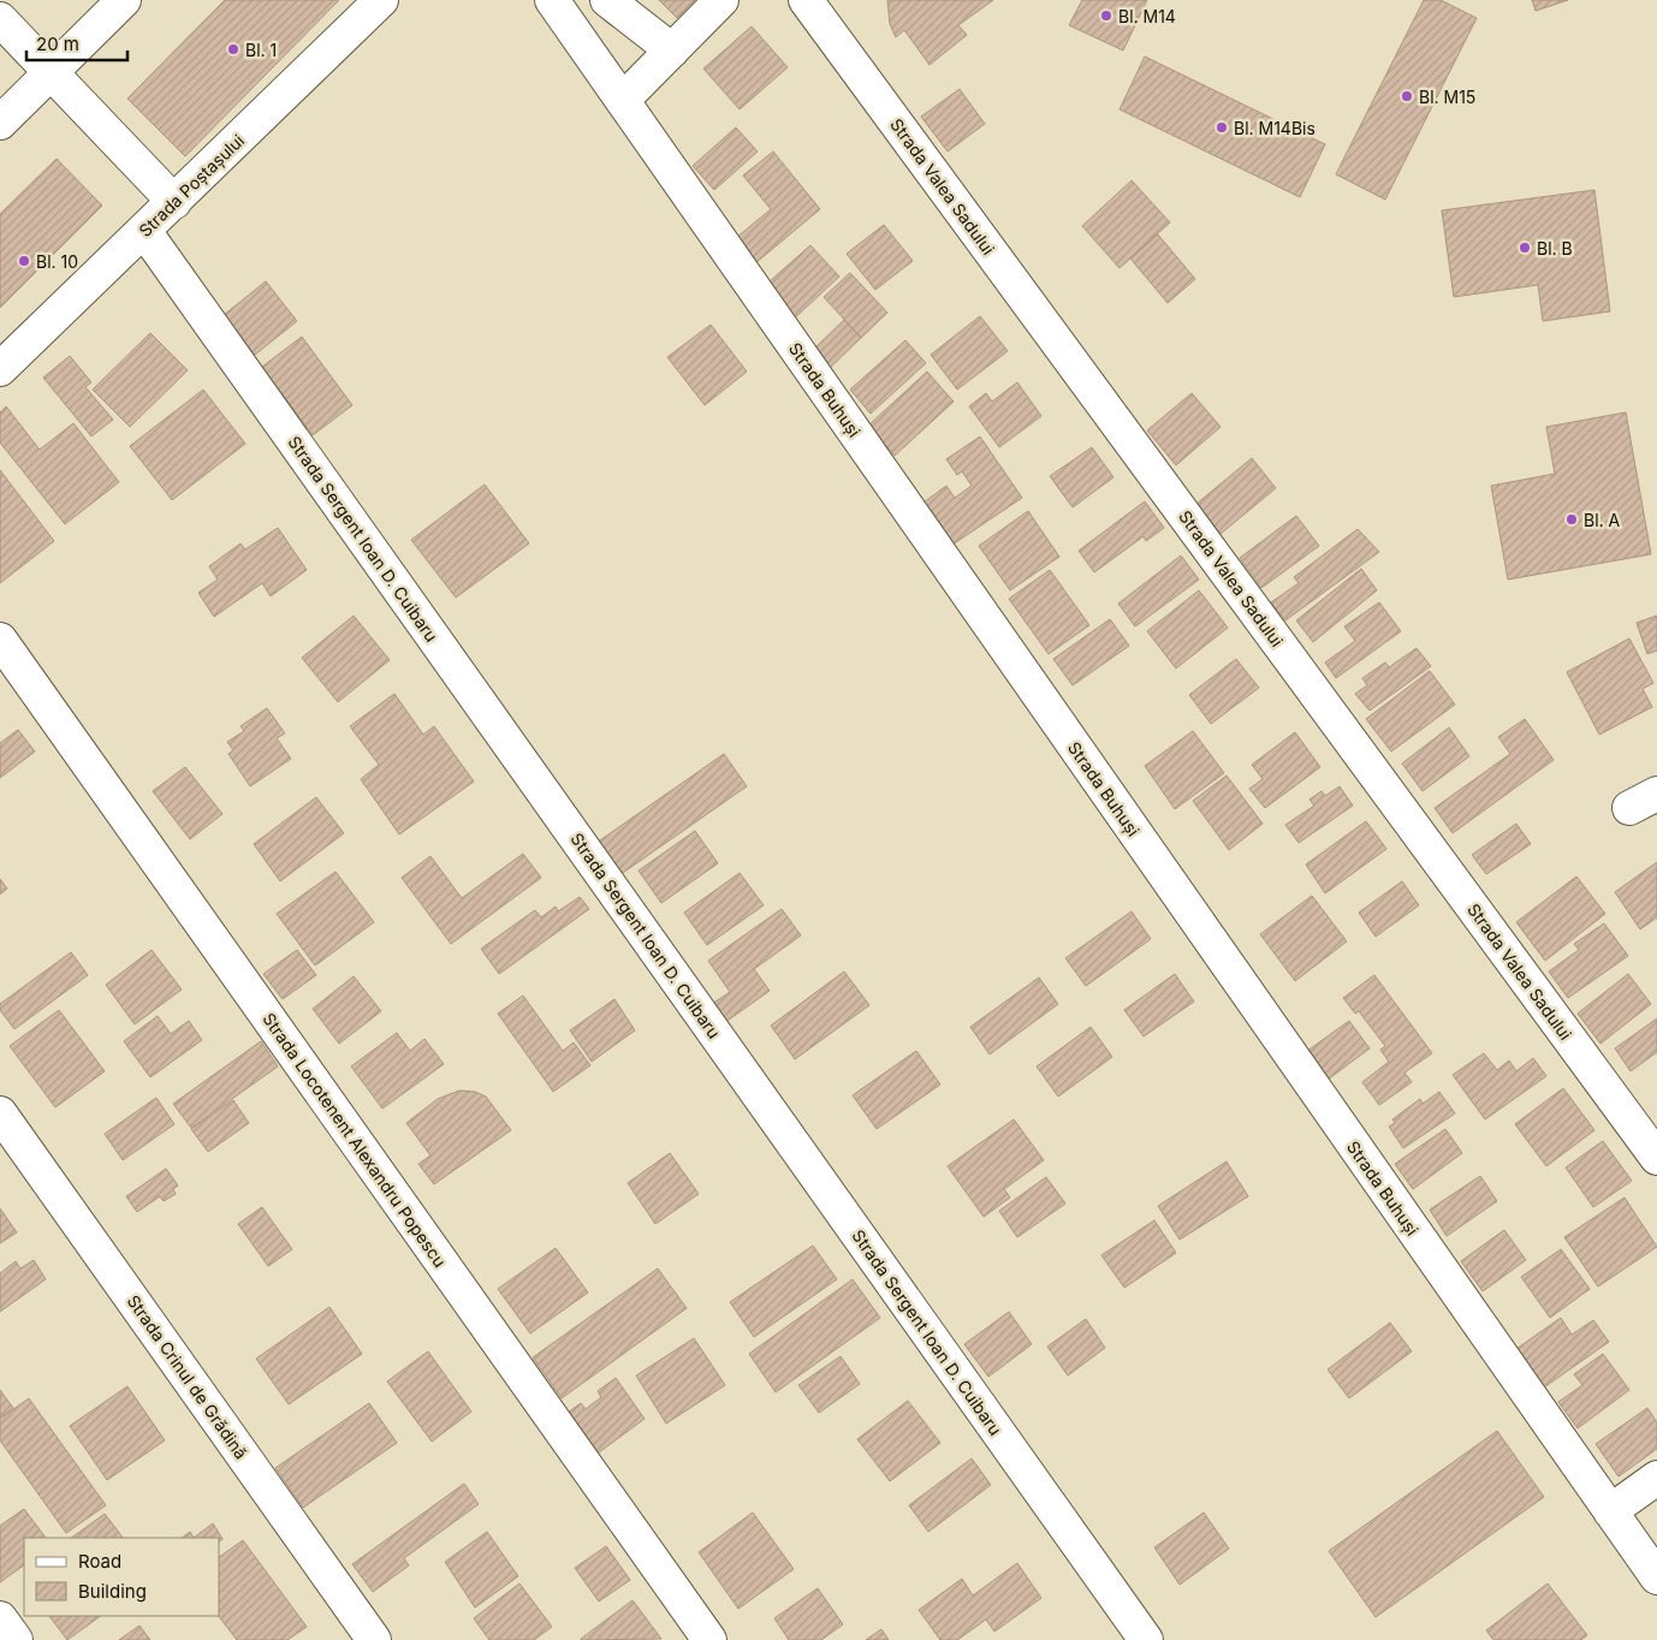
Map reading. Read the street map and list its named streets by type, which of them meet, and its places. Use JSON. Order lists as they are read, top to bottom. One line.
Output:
{"streets":{"street":["Strada Poștașului","Strada Valea Sadului","Strada Buhuși","Strada Sergent Ioan D. Cuibaru","Strada Locotenent Alexandru Popescu","Strada Crinul de Grădină"]},"crossings":[["Strada Poștașului","Strada Sergent Ioan D. Cuibaru"]],"places":["Bl. M14","Bl. 1","Bl. M15","Bl. M14Bis","Bl. B","Bl. 10","Bl. A"],"legend":["Road","Building"],"scale_bar":"20 m"}
